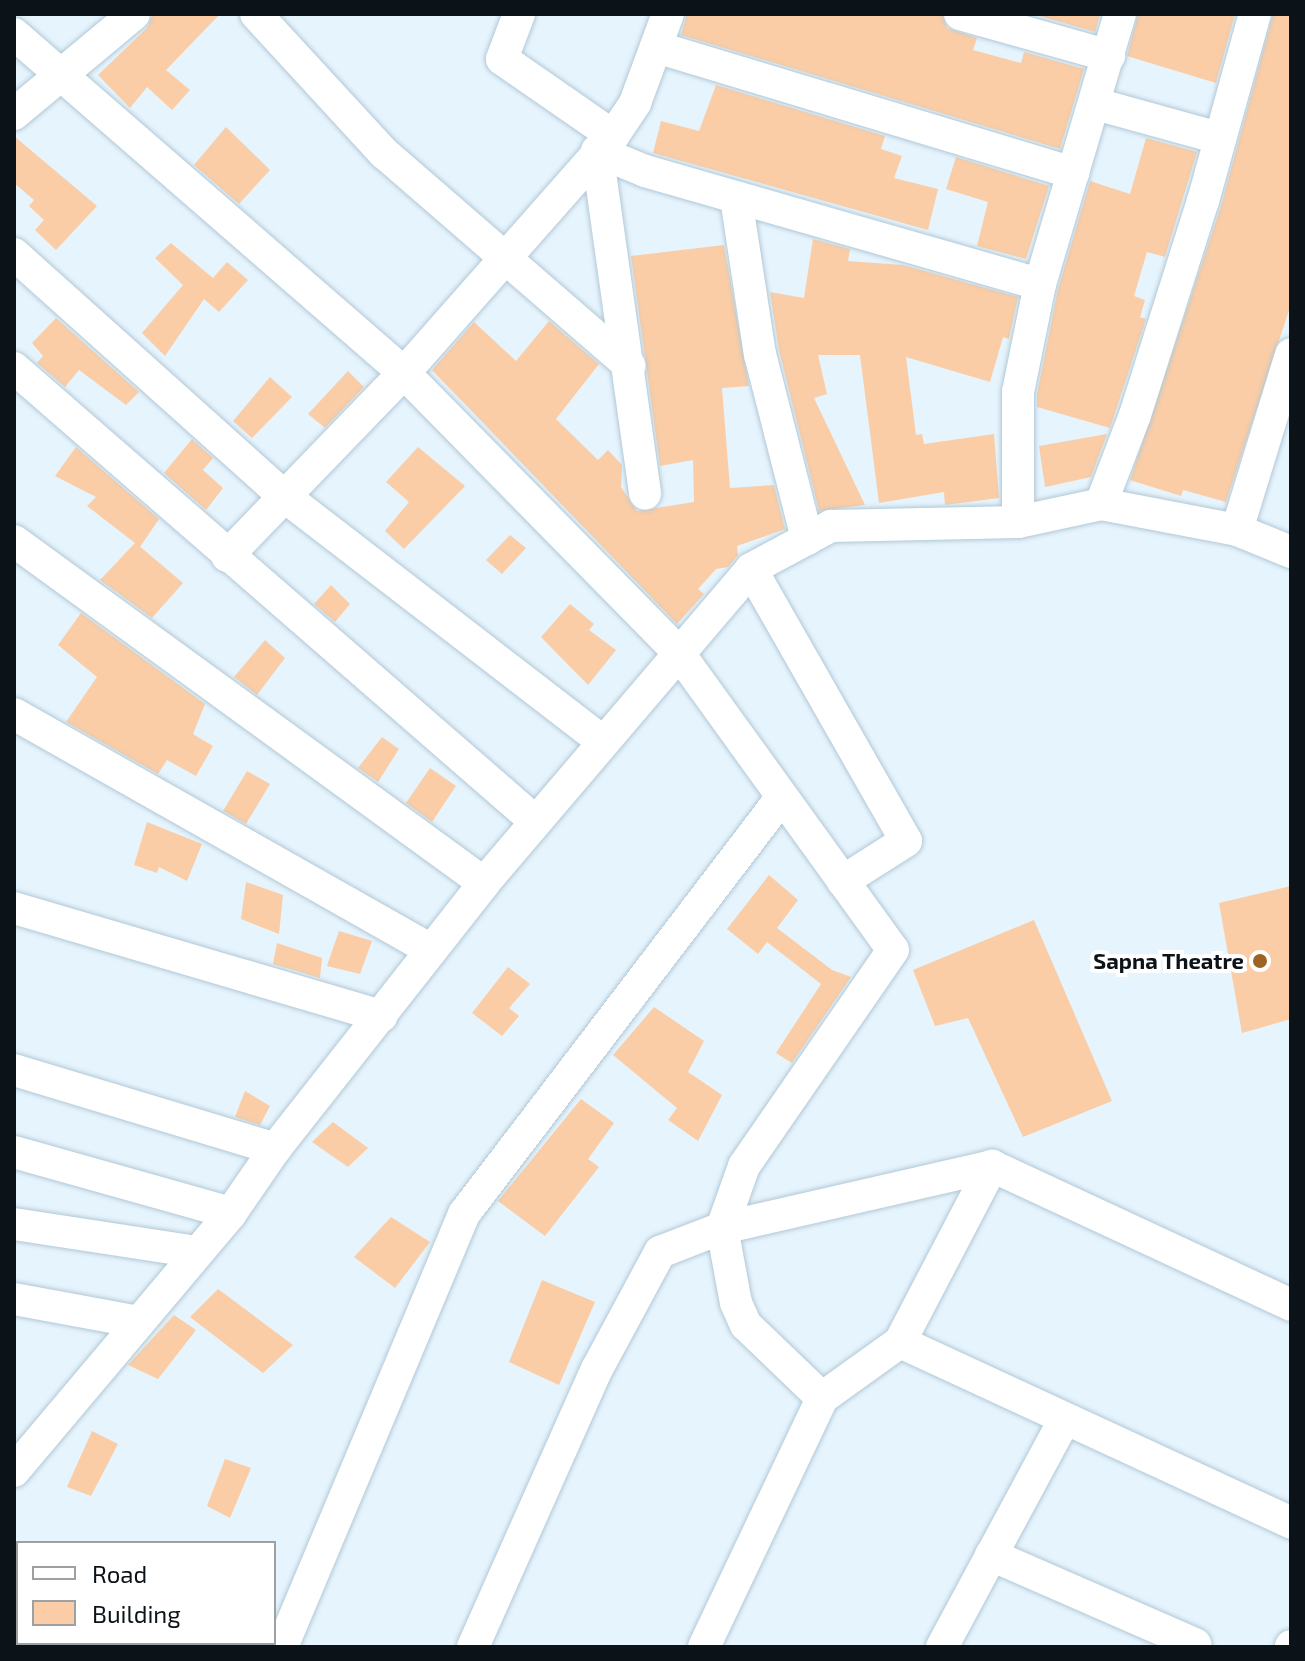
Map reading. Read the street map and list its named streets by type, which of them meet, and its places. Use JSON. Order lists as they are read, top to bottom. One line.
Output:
{"places":["Sapna Theatre"],"legend":["Road","Building"]}
